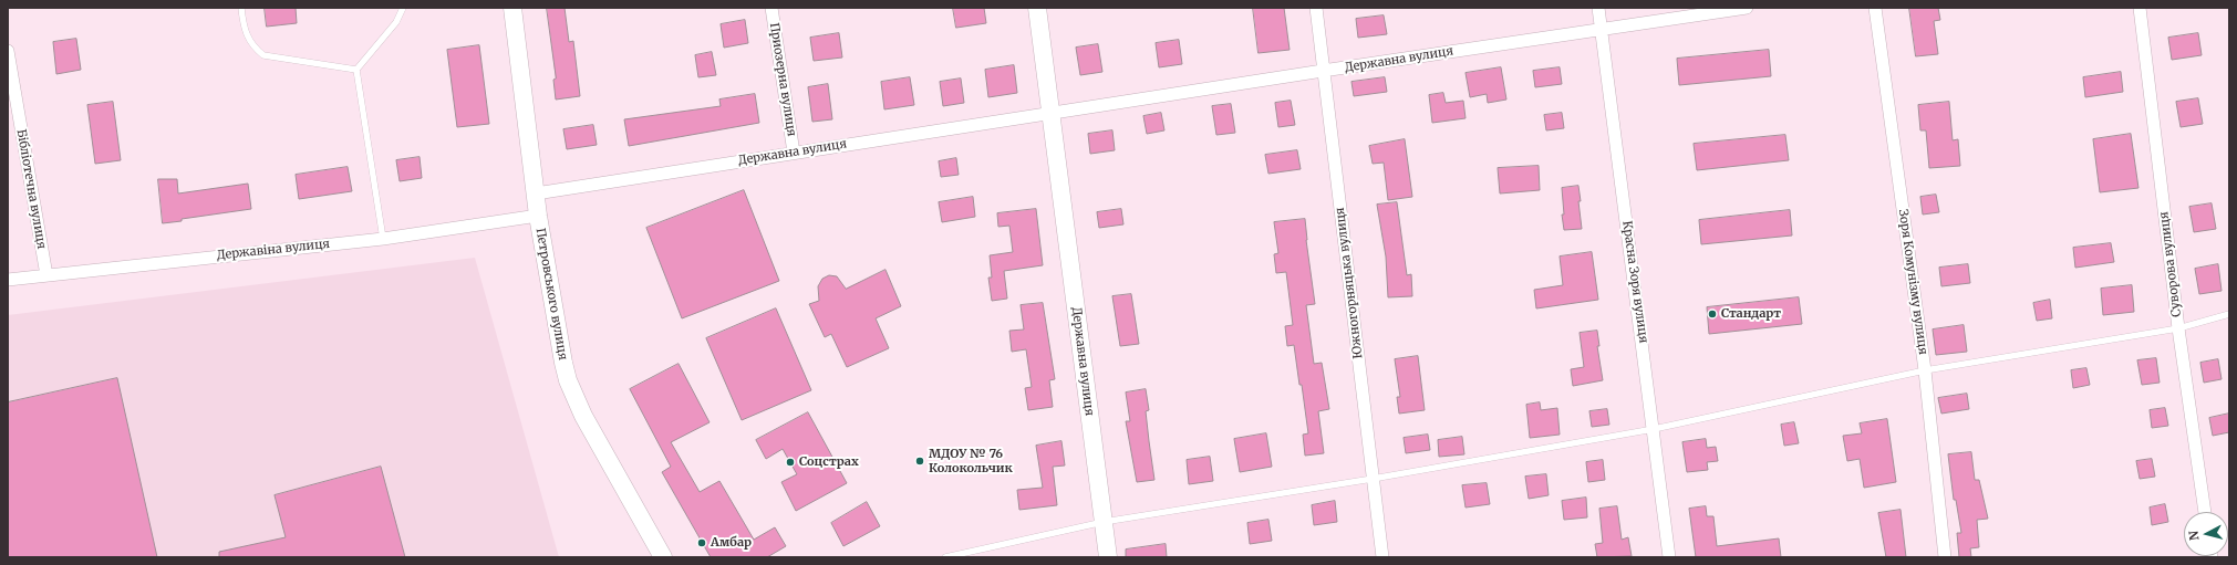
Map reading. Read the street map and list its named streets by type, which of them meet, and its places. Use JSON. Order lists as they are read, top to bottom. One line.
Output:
{"streets":{"main road":["Державна вулиця","Петровського вулиця"],"street":["Приозерна вулиця","Бібліотечна вулиця","Державіна вулиця","Суворова вулиця","Красна Зоря вулиця","Зоря Комунізму вулиця","Южногорняцька вулиця"]},"crossings":[["Державна вулиця","Приозерна вулиця"],["Державна вулиця","Красна Зоря вулиця"],["Державна вулиця","Южногорняцька вулиця"],["Державна вулиця","Петровського вулиця"],["Бібліотечна вулиця","Державіна вулиця"],["Державіна вулиця","Петровського вулиця"]],"places":["Стандарт","МДОУ № 76 Колокольчик","Соцстрах","Амбар"],"north":"left"}
